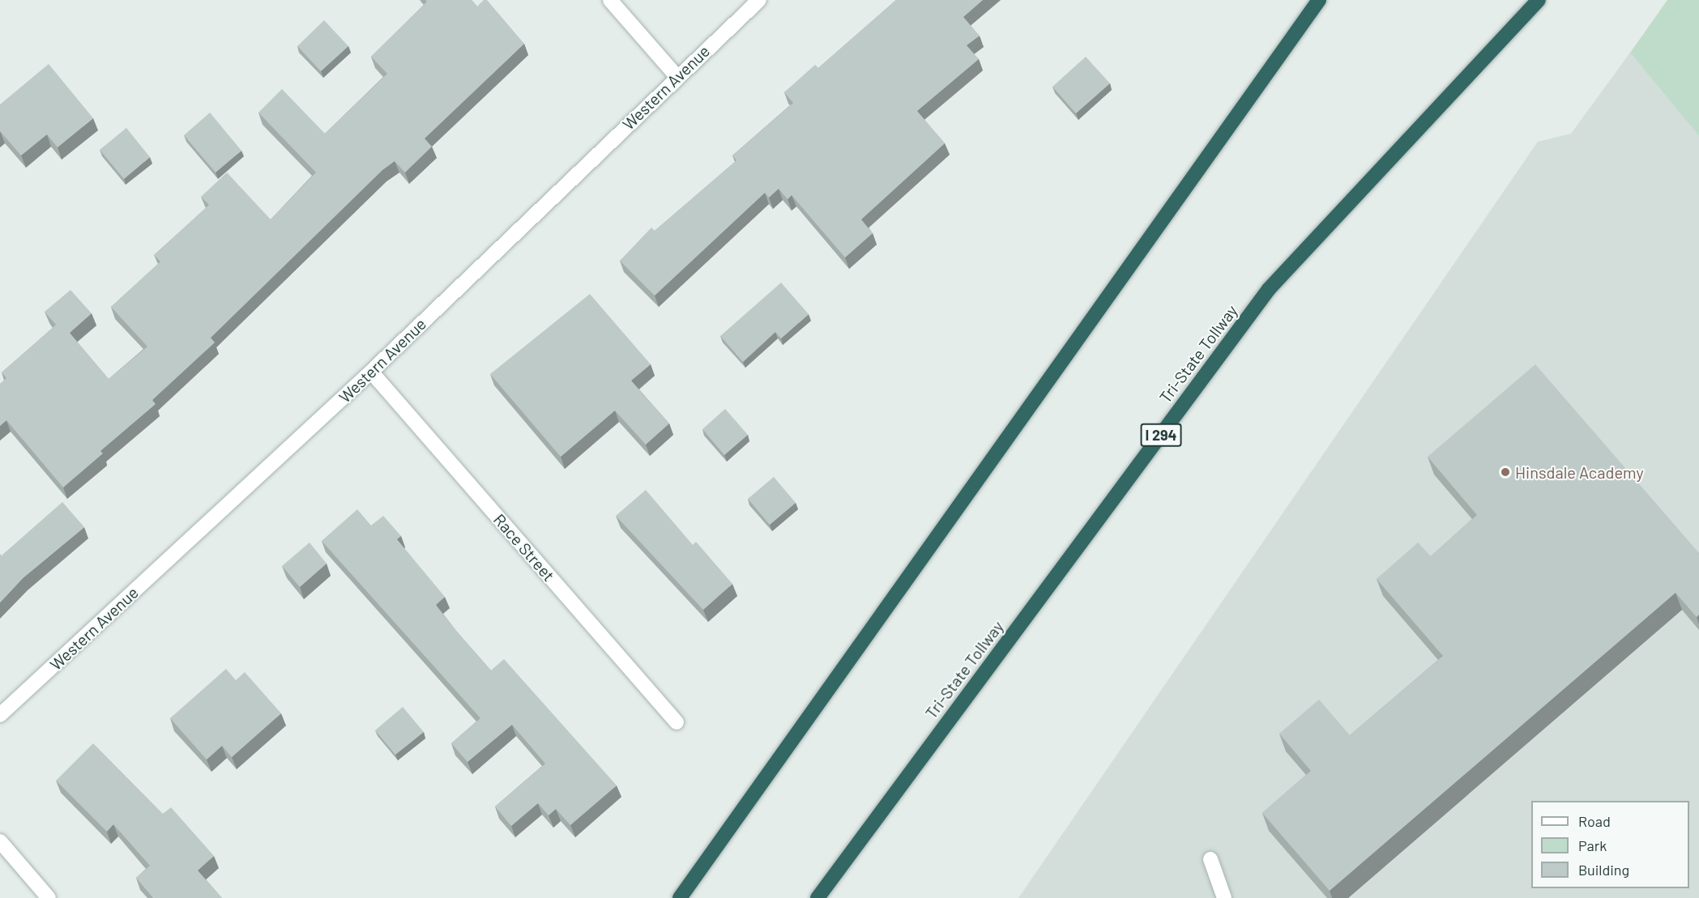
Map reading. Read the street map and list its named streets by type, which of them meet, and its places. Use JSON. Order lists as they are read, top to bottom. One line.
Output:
{"streets":{"highway":["Tri-State Tollway","I 294"],"street":["Western Avenue","Race Street"]},"crossings":[["Western Avenue","Race Street"]],"places":["Hinsdale Academy"],"legend":["Road","Park","Building"]}
